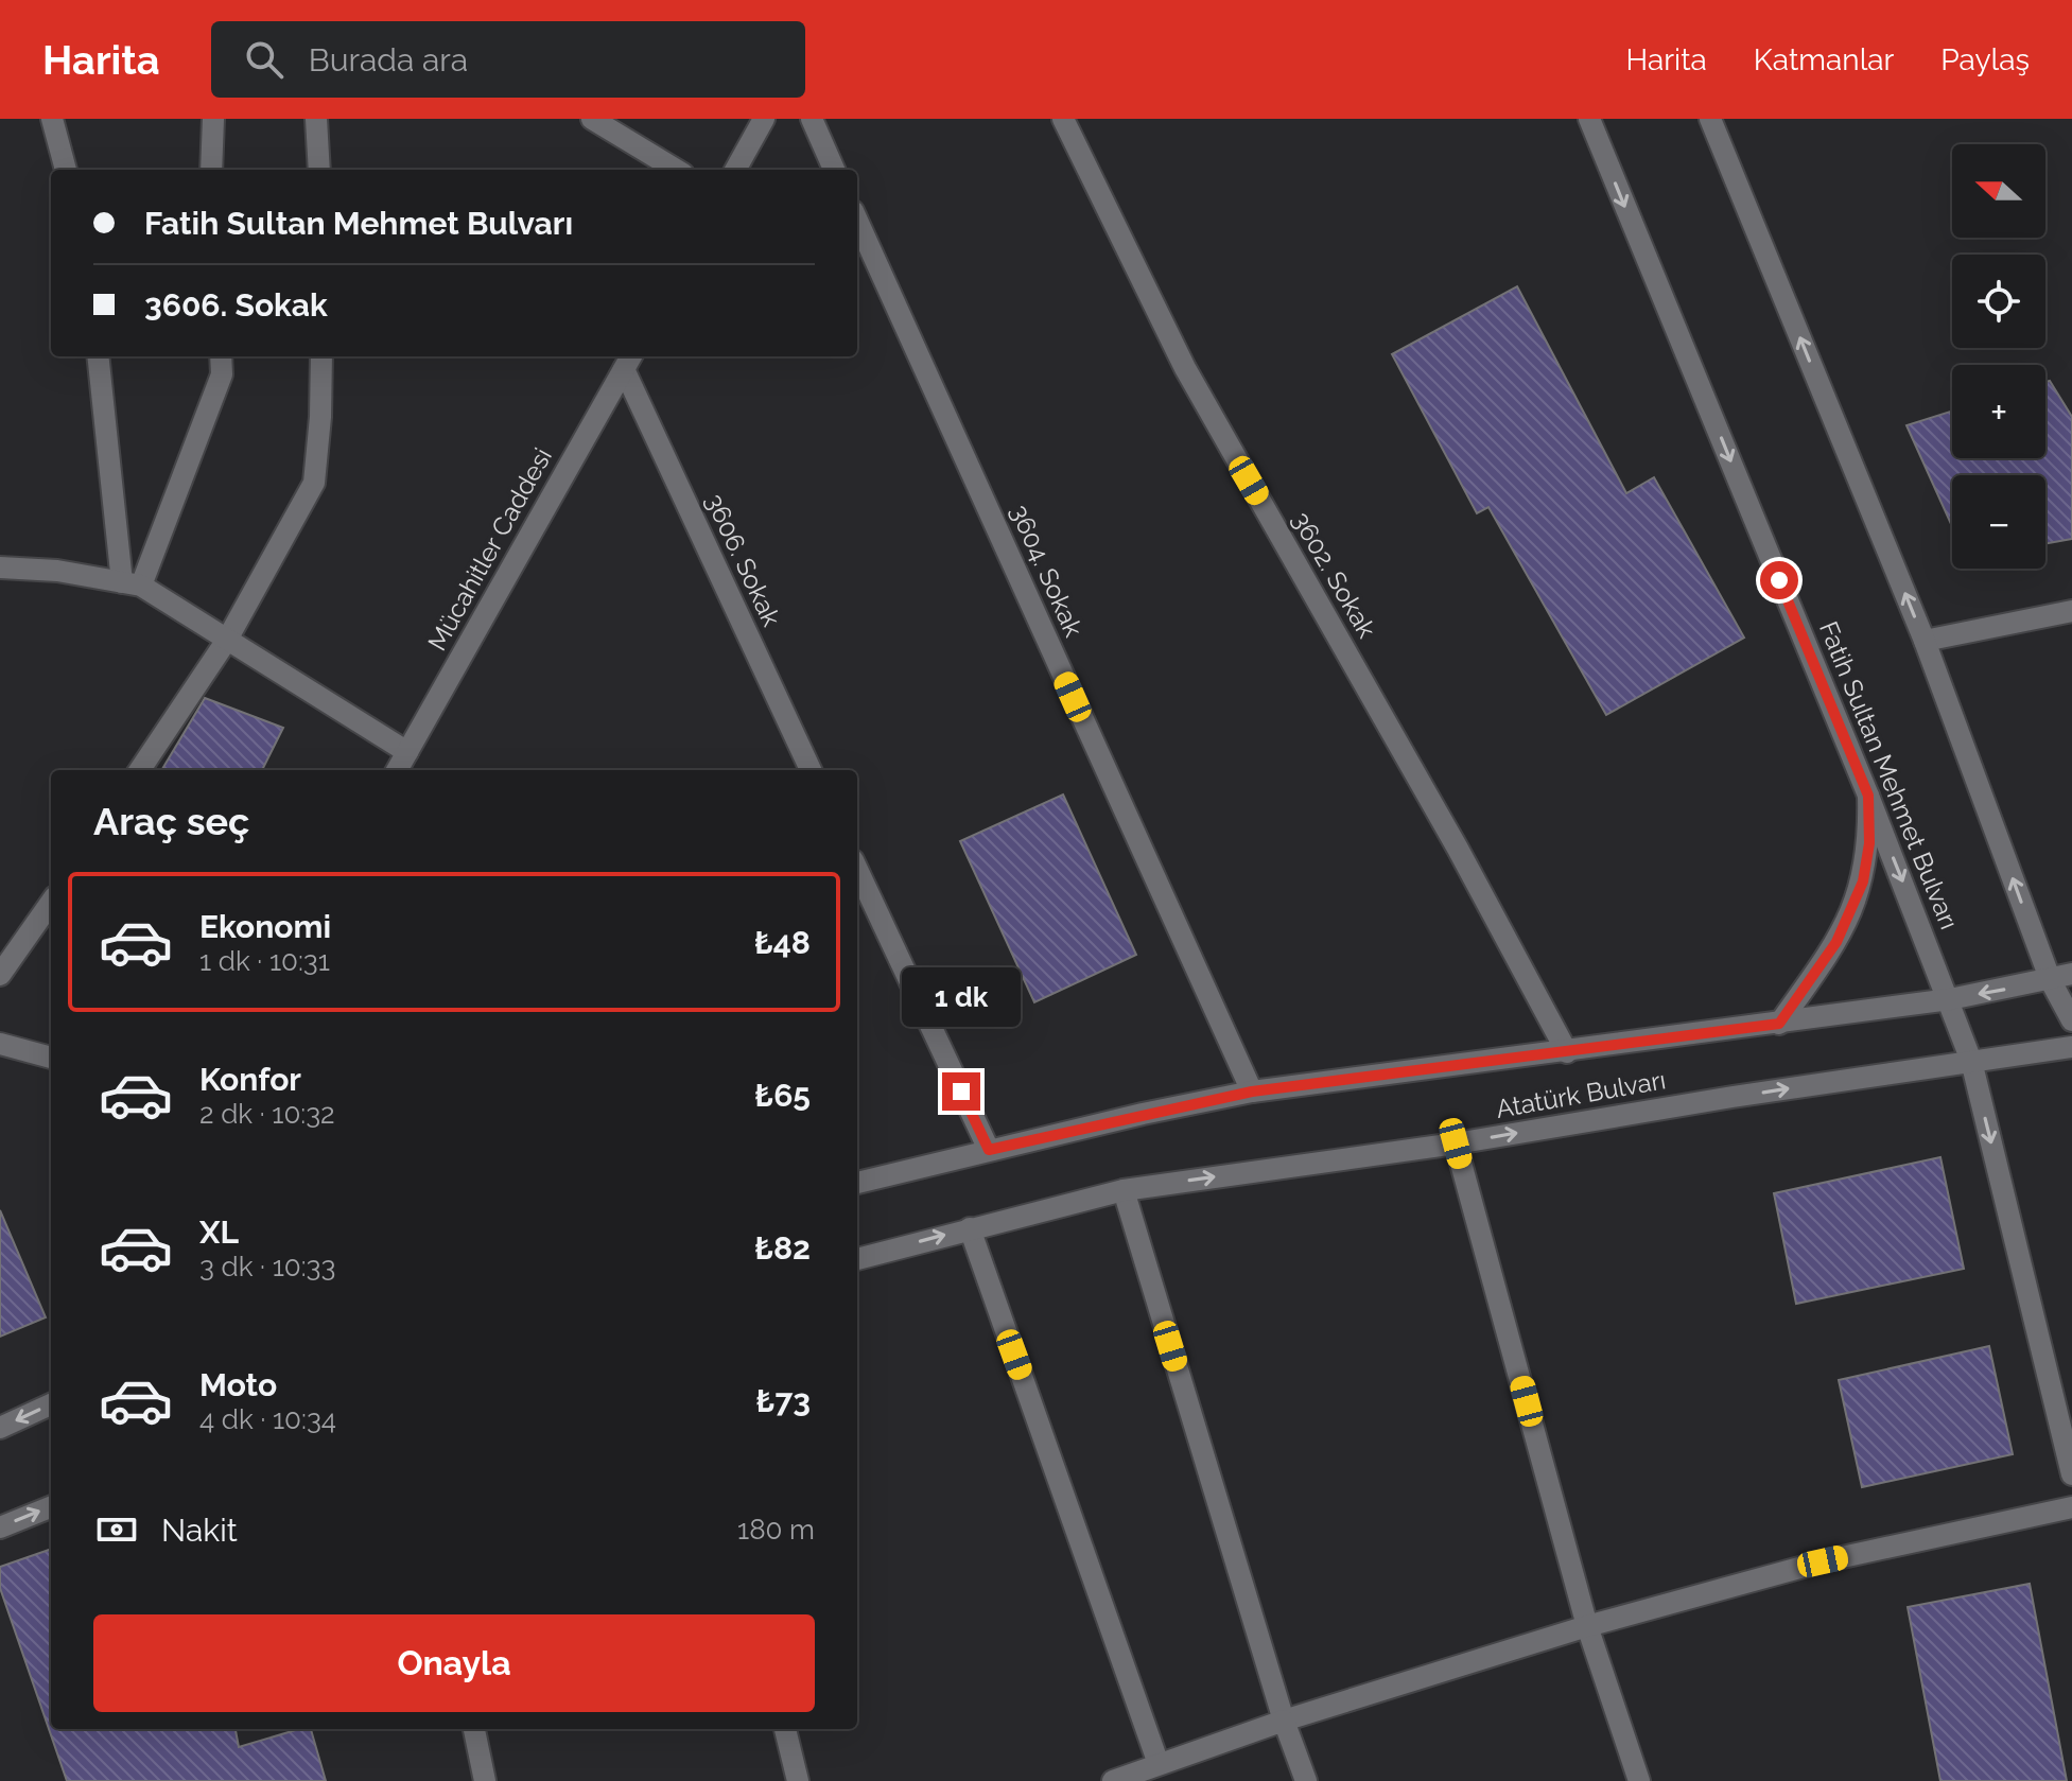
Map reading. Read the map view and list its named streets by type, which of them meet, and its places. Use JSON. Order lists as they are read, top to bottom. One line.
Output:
{"streets":{"street":["Mücahitler Caddesi","3606. Sokak","3604. Sokak","3602. Sokak","Fatih Sultan Mehmet Bulvarı","Atatürk Bulvarı"]},"crossings":[["Mücahitler Caddesi","3606. Sokak"],["3604. Sokak","Atatürk Bulvarı"],["3602. Sokak","Atatürk Bulvarı"],["Fatih Sultan Mehmet Bulvarı","Atatürk Bulvarı"]],"north":"left","page":{"header":"Harita","search":"Burada ara","nav":["Harita","Katmanlar","Paylaş"],"map_buttons":["+","−"],"banner":["Fatih Sultan Mehmet Bulvarı","3606. Sokak"],"heading":"Araç seç","list":[{"name":"Ekonomi","note":"1 dk · 10:31","value":"₺48"},{"name":"Konfor","note":"2 dk · 10:32","value":"₺65"},{"name":"XL","note":"3 dk · 10:33","value":"₺82"},{"name":"Moto","note":"4 dk · 10:34","value":"₺73"}],"bubble":"1 dk","pay":["Nakit","180 m"],"buttons":"Onayla"}}
